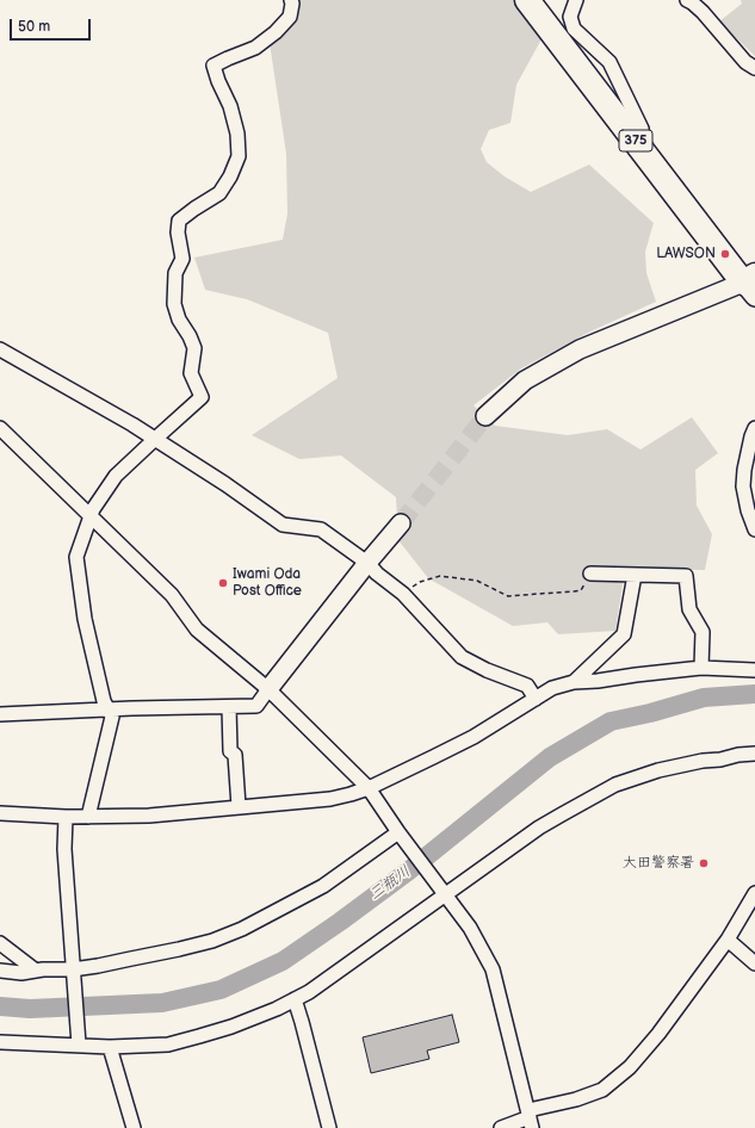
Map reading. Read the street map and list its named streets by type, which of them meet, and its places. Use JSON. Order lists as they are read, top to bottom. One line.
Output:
{"streets":{"highway":["375"]},"water":["三瓶川"],"places":["LAWSON","Iwami Oda Post Office","大田警察署"],"scale_bar":"50 m"}
